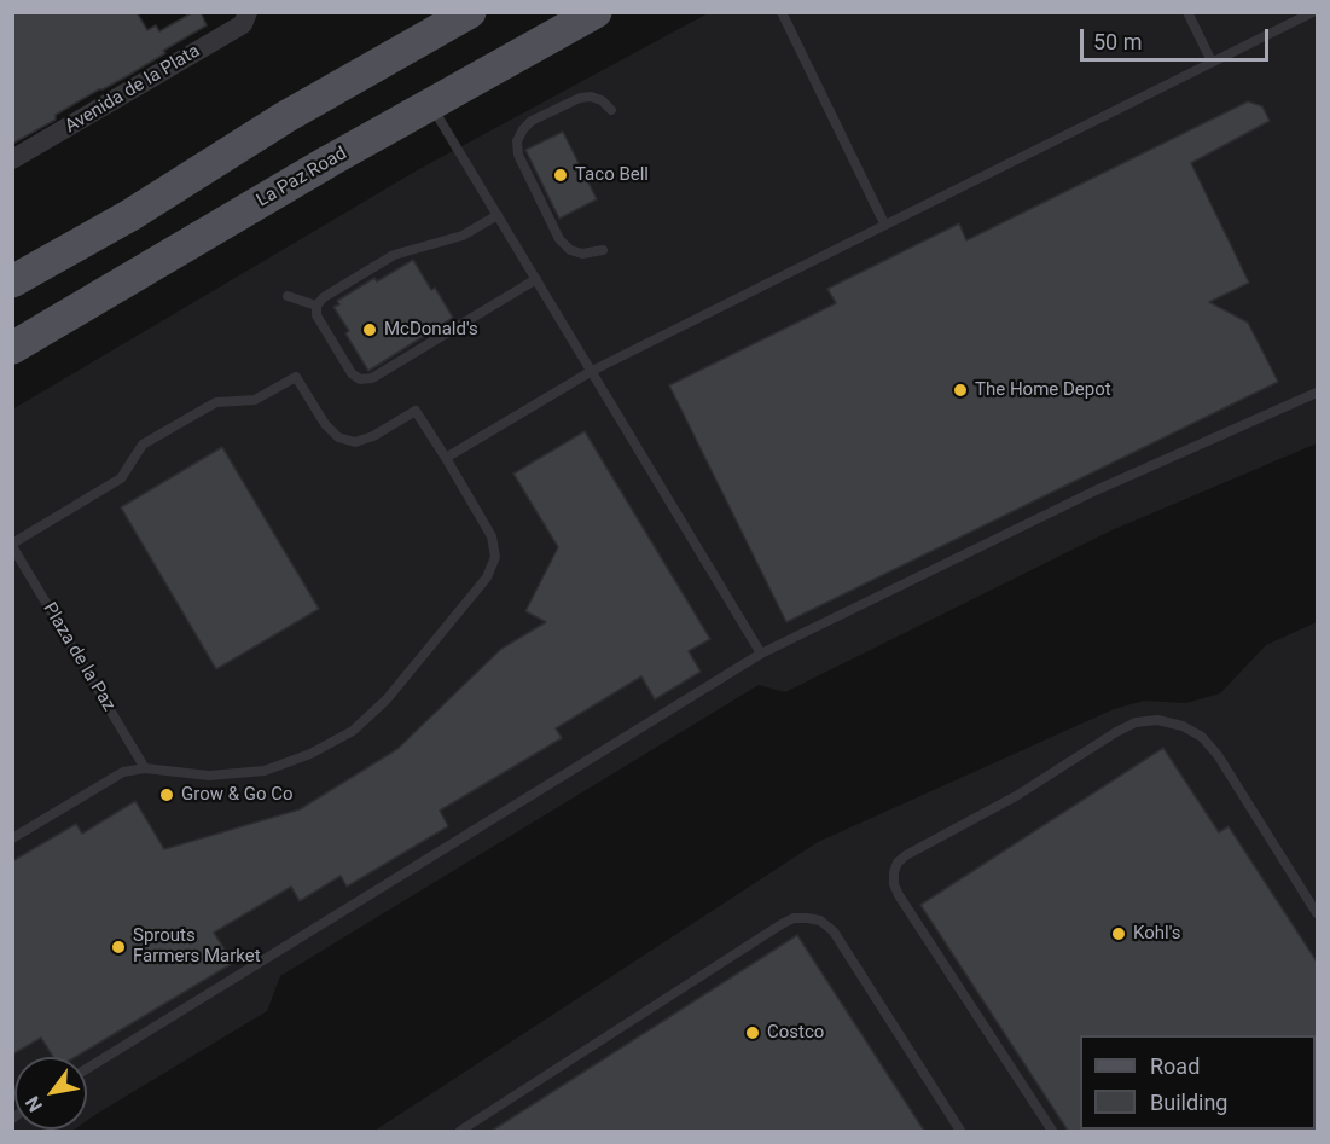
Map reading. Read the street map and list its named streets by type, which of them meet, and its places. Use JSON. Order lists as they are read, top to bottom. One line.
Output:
{"streets":{"main road":["La Paz Road"],"street":["Avenida de la Plata"],"lane":["Plaza de la Paz"]},"places":["Taco Bell","McDonald's","The Home Depot","Grow & Go Co","Kohl's","Sprouts Farmers Market","Costco"],"legend":["Road","Building"],"scale_bar":"50 m","north":"bottom left"}
